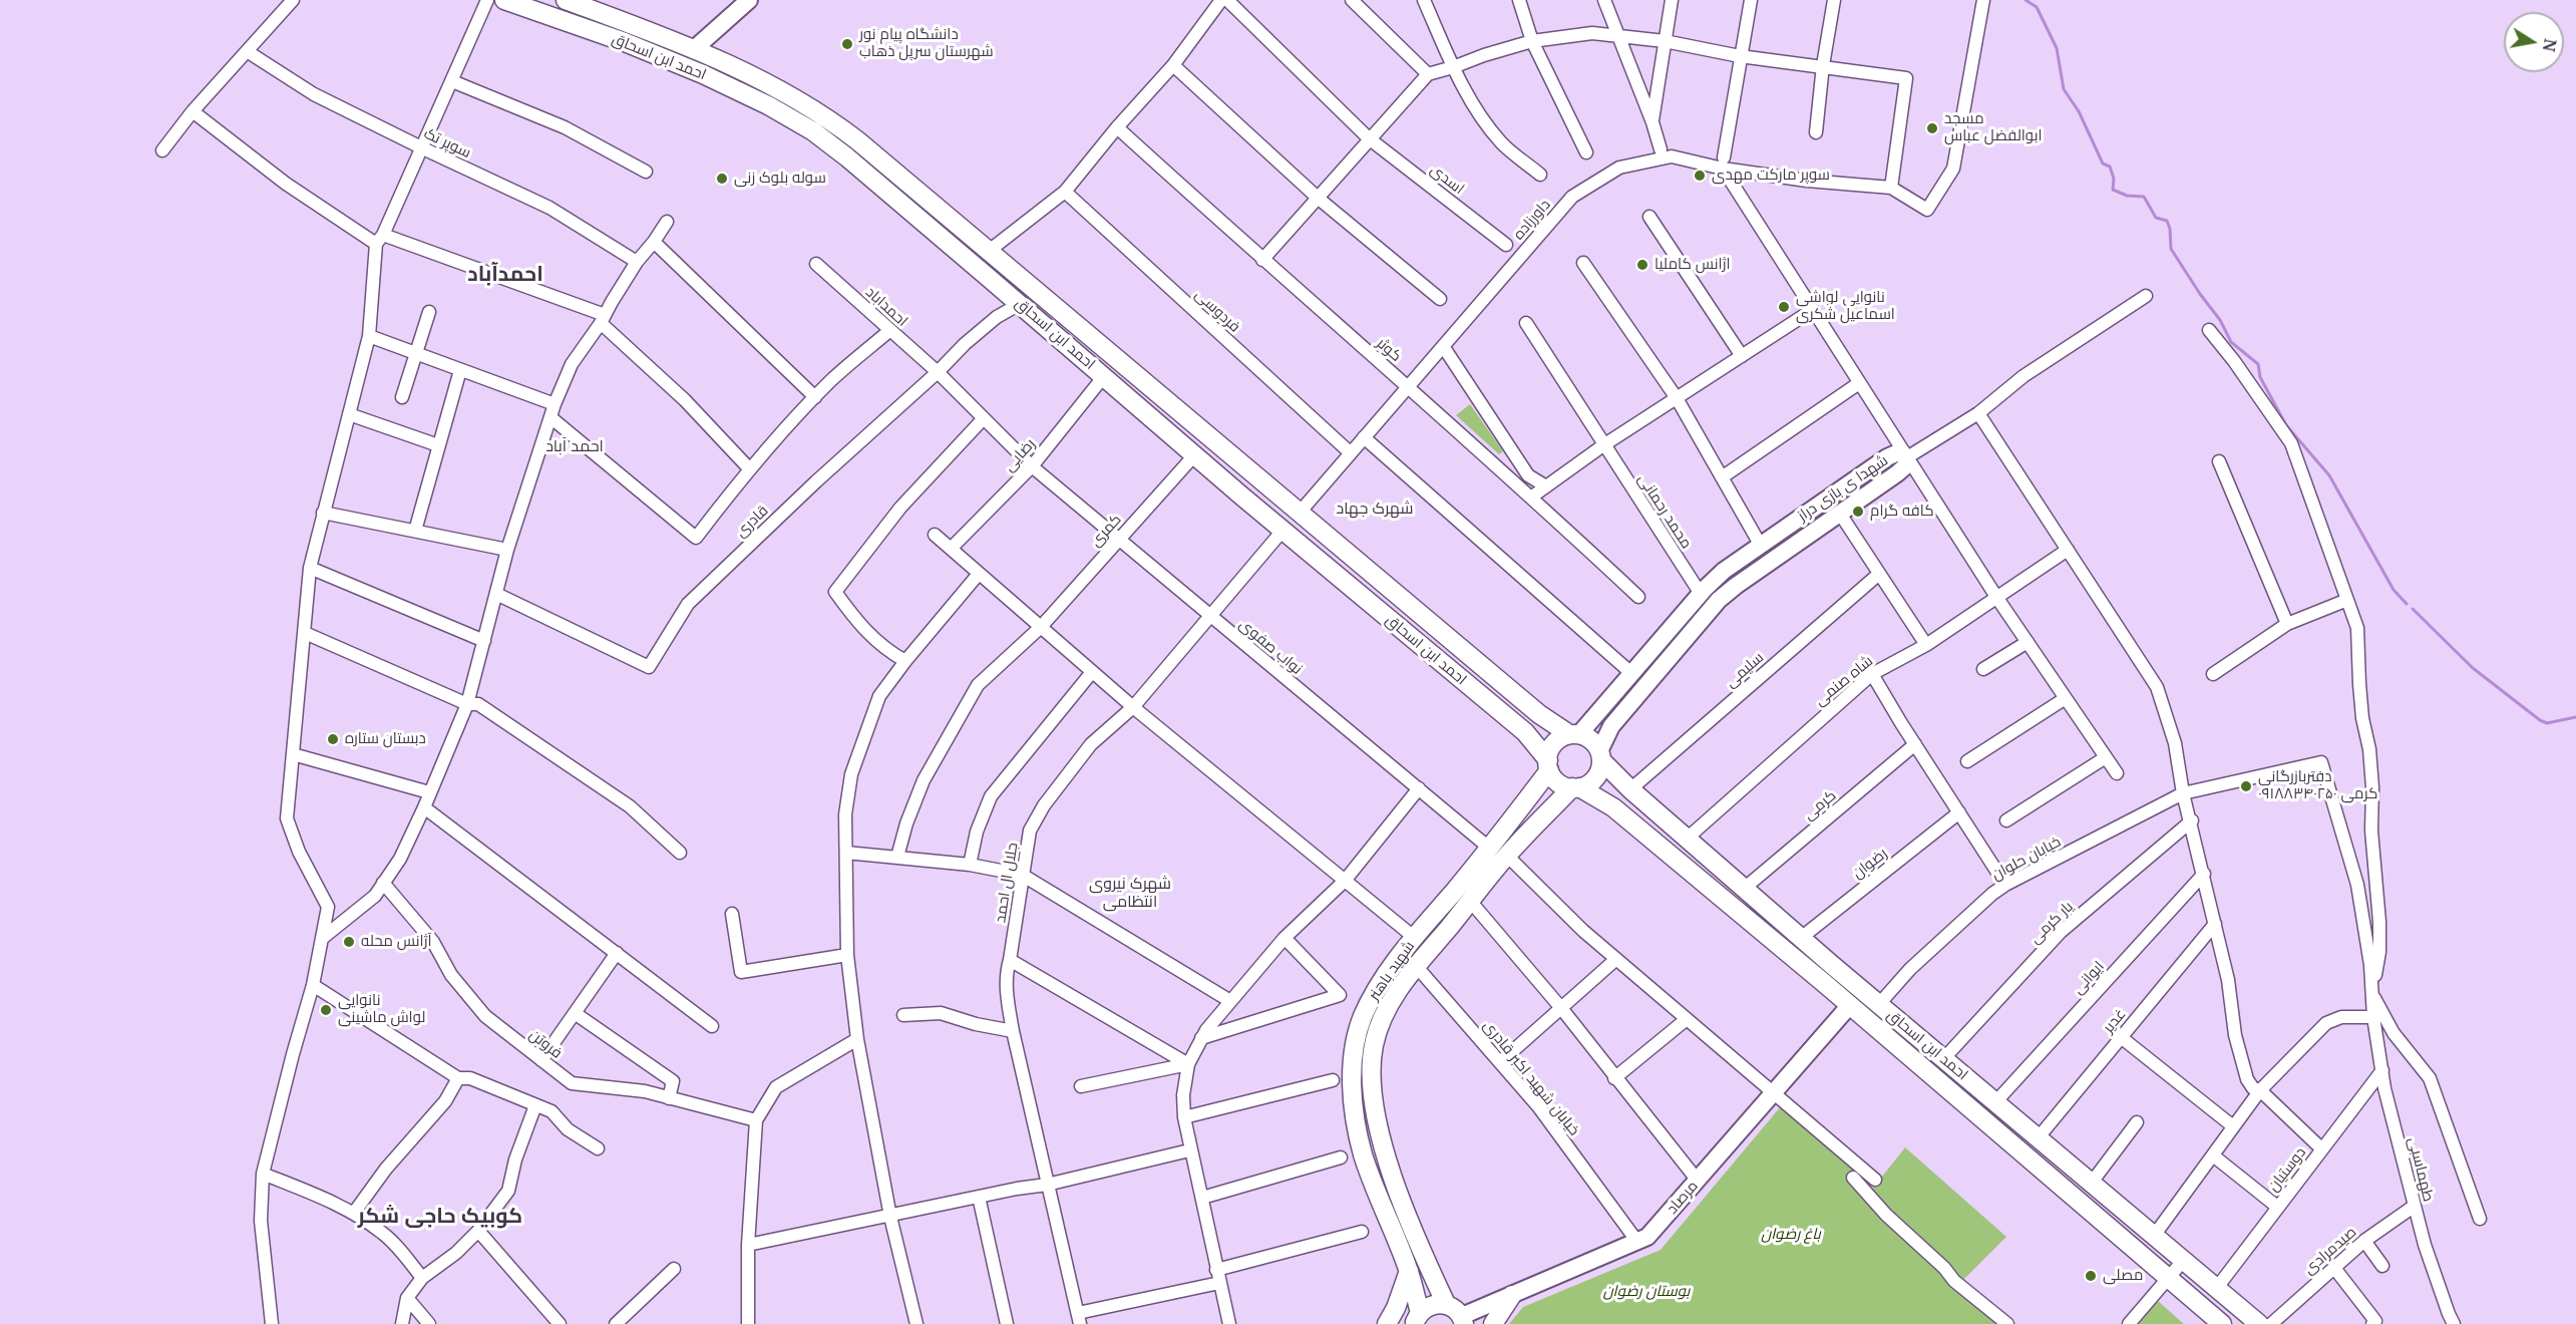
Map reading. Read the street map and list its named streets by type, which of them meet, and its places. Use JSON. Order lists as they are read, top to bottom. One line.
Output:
{"streets":{"main road":["احمد ابن اسحاق","شهید باهنر"],"street":["سوپر تک","اسدی","داورزاده","احمداباد","فردوسی","کوثر","رضایی","شهدا ی بازی دراز","محمد رحمانی","قادری","کمری","نواب صفوی","سلیمی","شاه صنمی","کرمی","خیابان حلوان","رضوان","جلال ال احمد","یار کرمی","ایوانی","غدیر","فروتن","خیابان شهید اکبر قادری","دوستیان","طهماسبی","مرصاد","صیدمرادی"]},"crossings":[["احمد ابن اسحاق","داورزاده"],["احمد ابن اسحاق","رضایی"],["احمد ابن اسحاق","شهدا ی بازی دراز"],["احمد ابن اسحاق","قادری"],["احمد ابن اسحاق","کمری"],["احمد ابن اسحاق","سلیمی"],["احمد ابن اسحاق","شاه صنمی"],["احمد ابن اسحاق","کرمی"],["احمد ابن اسحاق","خیابان حلوان"],["احمد ابن اسحاق","رضوان"],["احمد ابن اسحاق","جلال ال احمد"],["احمد ابن اسحاق","یار کرمی"],["احمد ابن اسحاق","شهید باهنر"],["احمد ابن اسحاق","ایوانی"],["احمد ابن اسحاق","غدیر"],["احمد ابن اسحاق","دوستیان"],["احمد ابن اسحاق","مرصاد"],["داورزاده","فردوسی"],["داورزاده","کوثر"],["احمداباد","قادری"],["احمداباد","نواب صفوی"],["رضایی","نواب صفوی"],["شهدا ی بازی دراز","محمد رحمانی"],["شهدا ی بازی دراز","شهید باهنر"],["کمری","نواب صفوی"],["نواب صفوی","جلال ال احمد"],["نواب صفوی","شهید باهنر"],["خیابان حلوان","طهماسبی"],["شهید باهنر","خیابان شهید اکبر قادری"],["خیابان شهید اکبر قادری","مرصاد"],["دوستیان","طهماسبی"],["طهماسبی","صیدمرادی"]],"districts":["احمدآباد","احمد آباد","شهرک جهاد","شهرک نیروی انتظامی","کوبیک حاجی شکر"],"parks":["باغ رضوان","بوستان رضوان"],"places":["دانشگاه پیام نور شهرستان سرپل ذهاب","مسجد ابوالفضل عباس","سوپر مارکت مهدی","سوله بلوک زنی","اژانس کاملیا","نانوایی لواشی اسماعیل شکری","کافه گرام","دبستان ستاره","دفتربازرگانی کرمی ۰۹۱۸۸۳۴۰۲۵۰","آژانس محله","نانوایی لواش ماشینی","مصلی"],"north":"right"}
